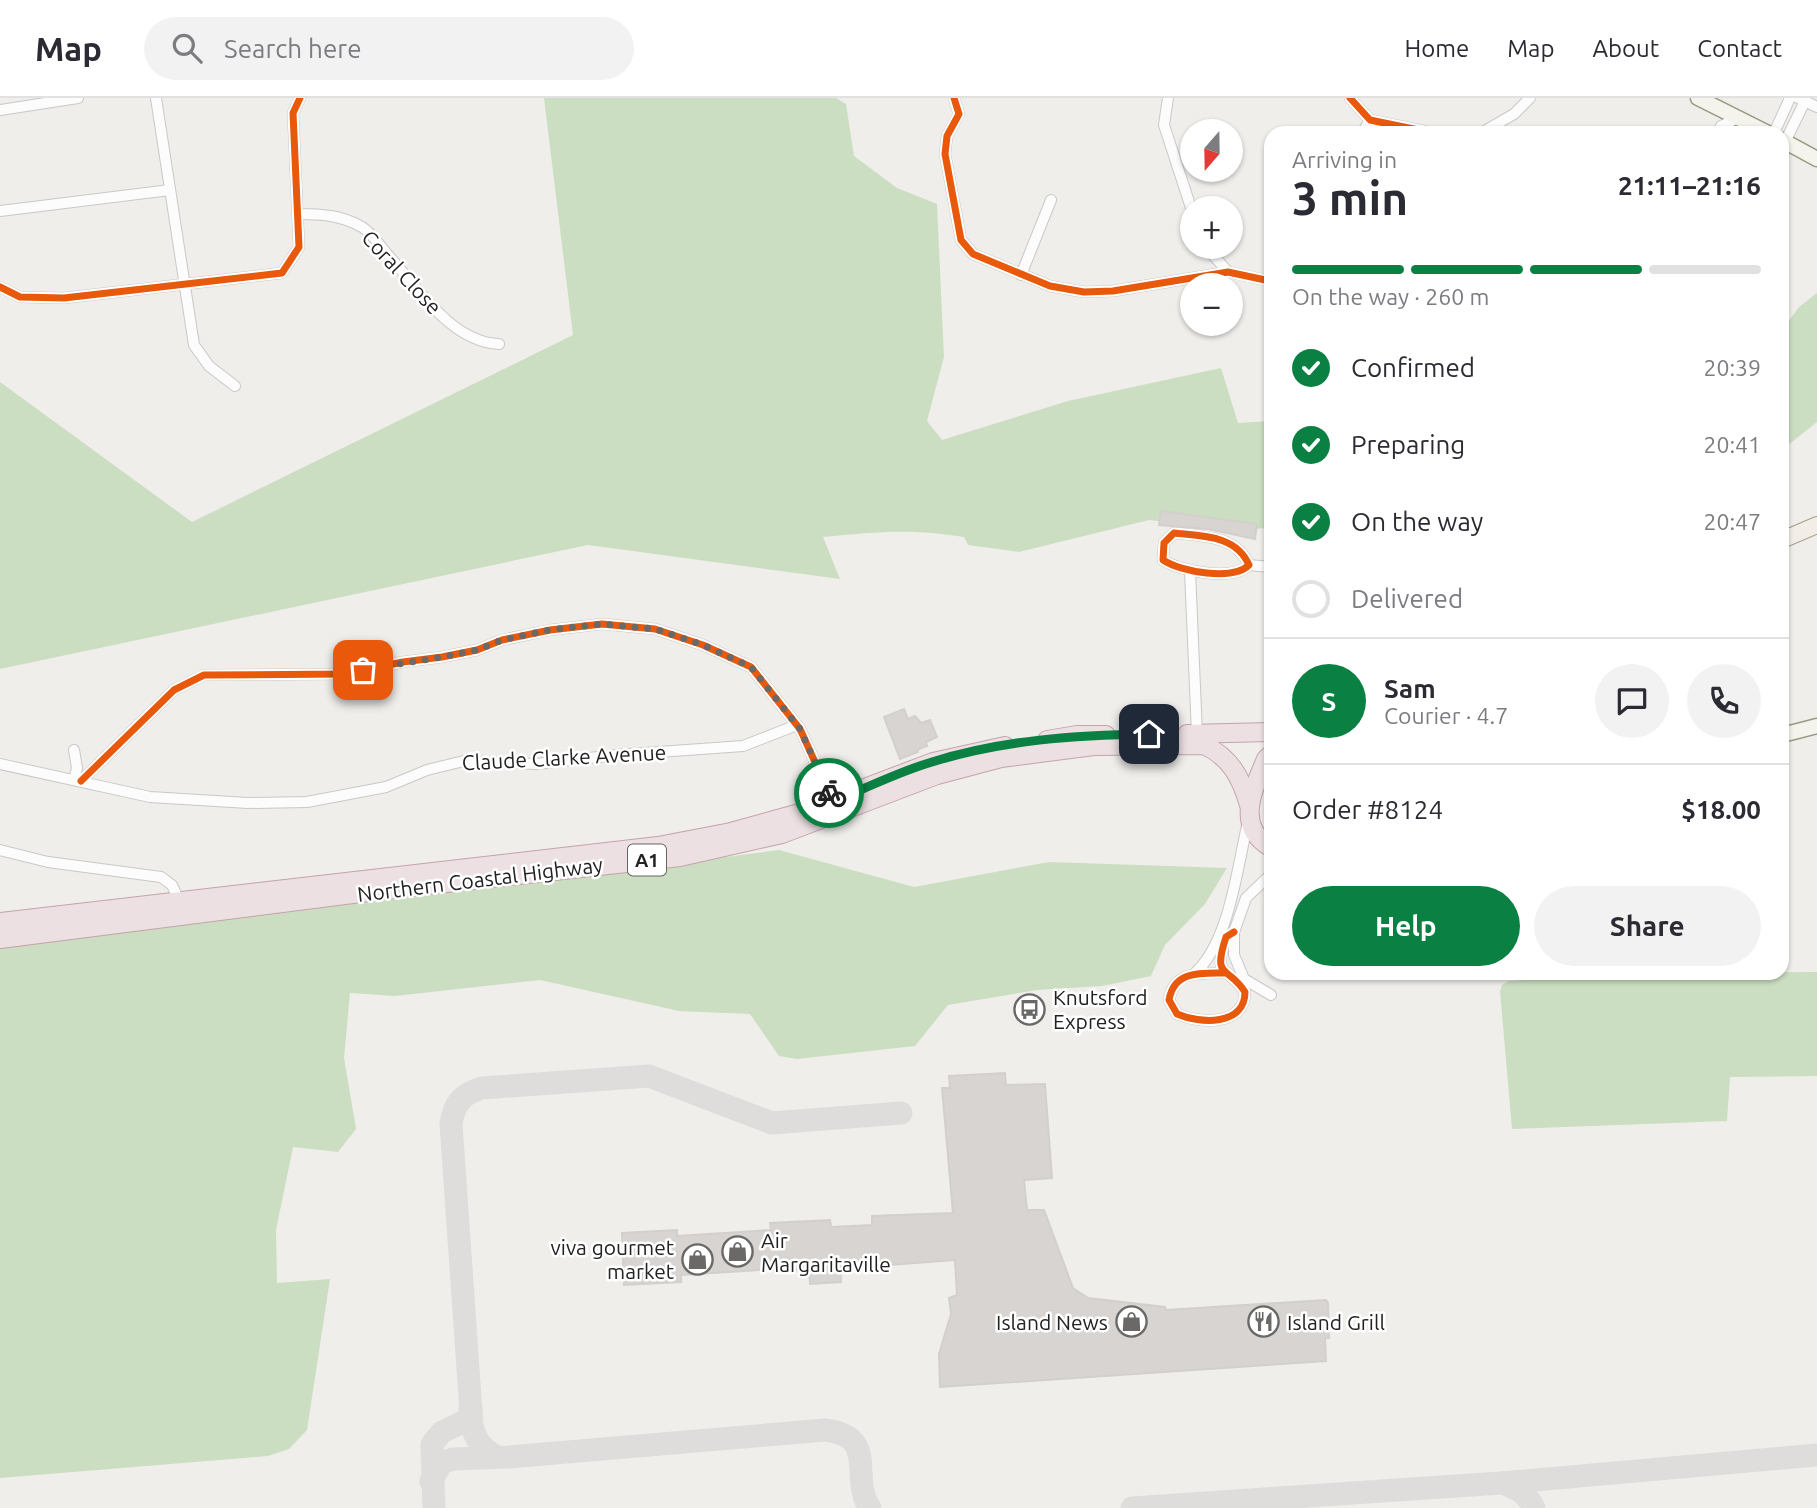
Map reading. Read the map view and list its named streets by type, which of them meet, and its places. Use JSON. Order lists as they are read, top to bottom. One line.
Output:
{"streets":{"highway":["A1","Northern Coastal Highway"],"street":["Coral Close","Claude Clarke Avenue"]},"crossings":[["A1","Northern Coastal Highway"]],"places":{"bus stop":["Knutsford Express"],"shop":["Air Margaritaville","viva gourmet market","Island News"],"restaurant":["Island Grill"]},"north":"bottom","page":{"header":"Map","search":"Search here","nav":["Home","Map","About","Contact"],"map_buttons":["+","−"],"heading":["3 min","Arriving in","21:11–21:16"],"panel":["Sam","Courier · 4.7","Order #8124","$18.00"],"bar":"On the way · 260 m","list":[["Confirmed","20:39"],["Preparing","20:41"],["On the way","20:47"],"Delivered"],"round":"S","buttons":["Help","Share"]}}
